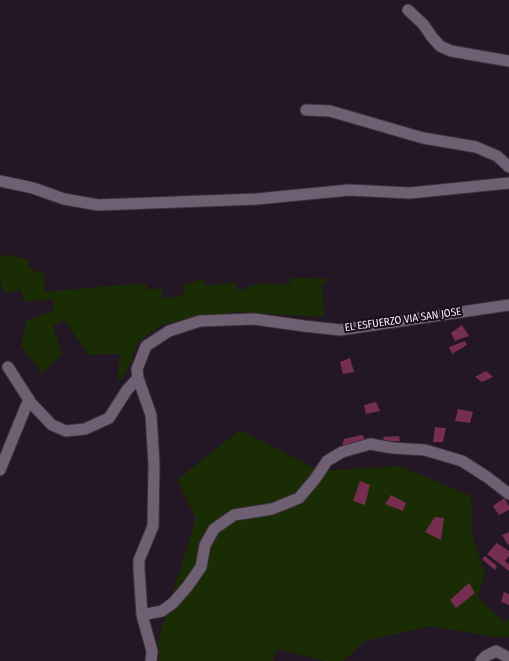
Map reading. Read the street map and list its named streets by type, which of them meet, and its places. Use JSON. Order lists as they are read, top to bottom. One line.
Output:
{"streets":{"street":["EL ESFUERZO VIA SAN JOSE"]}}
